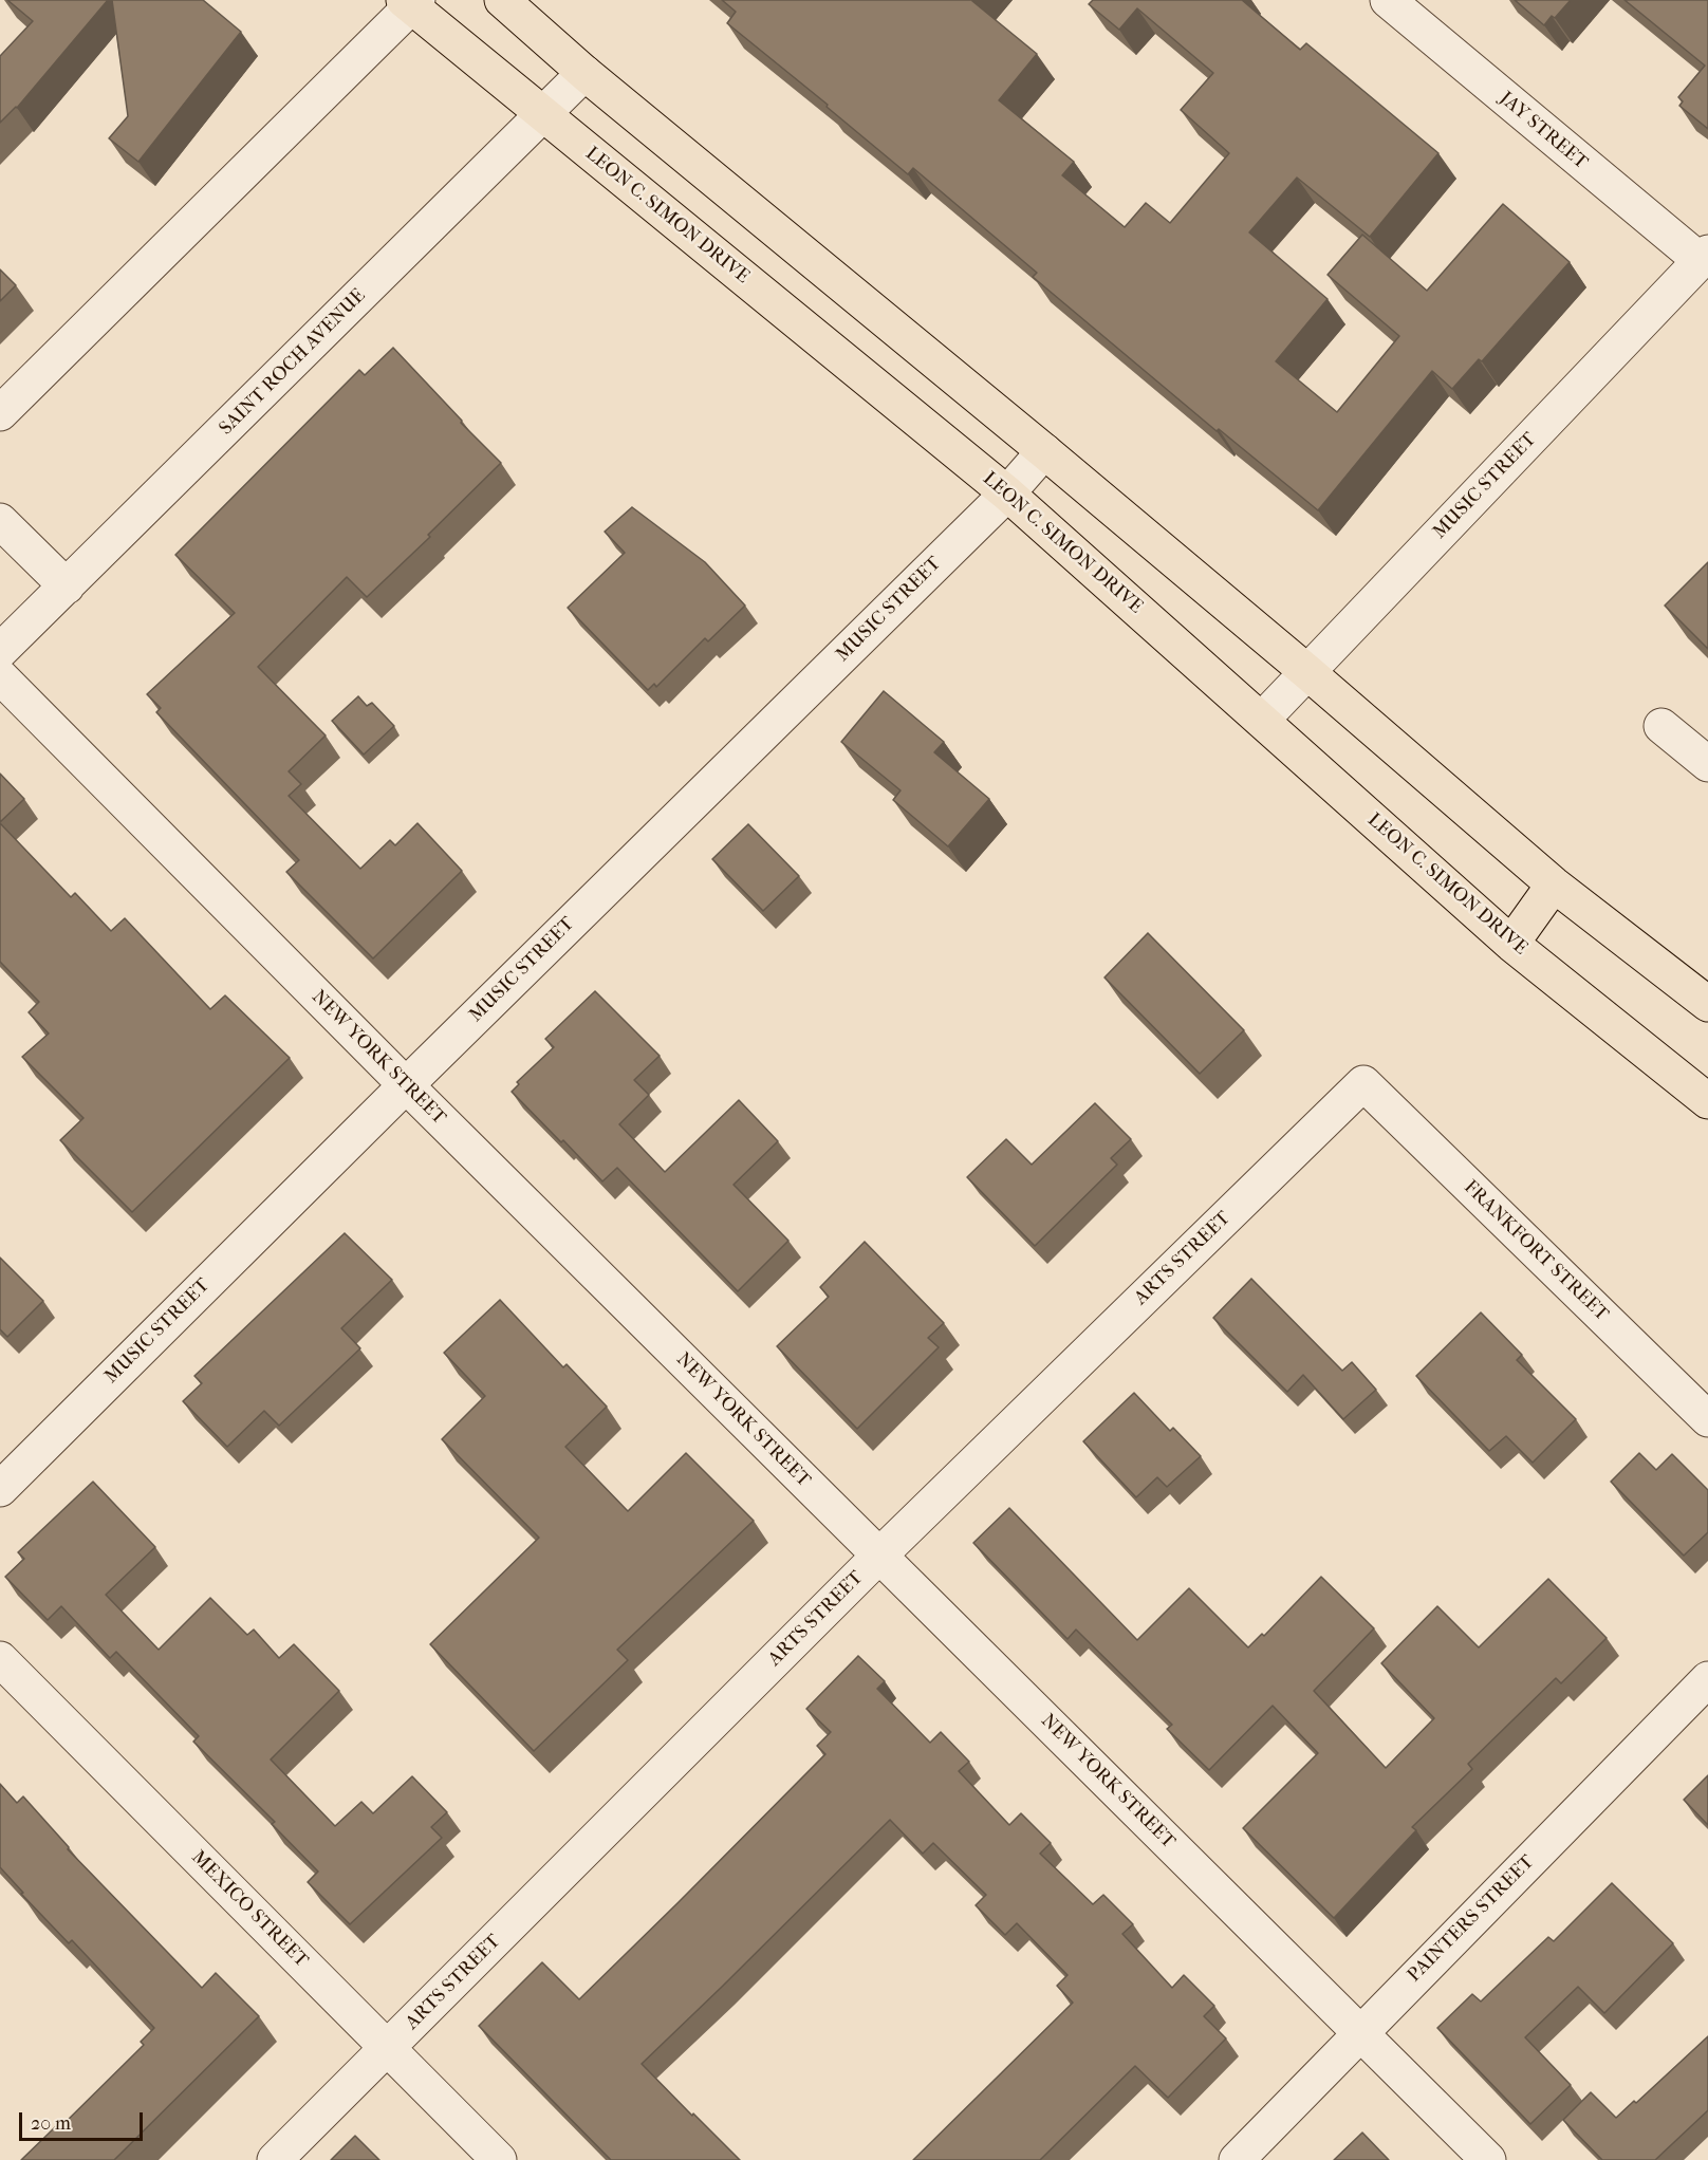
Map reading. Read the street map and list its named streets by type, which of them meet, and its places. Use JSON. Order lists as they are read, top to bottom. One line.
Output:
{"streets":{"main road":["LEON C. SIMON DRIVE"],"street":["JAY STREET","SAINT ROCH AVENUE","MUSIC STREET","NEW YORK STREET","FRANKFORT STREET","ARTS STREET","MEXICO STREET","PAINTERS STREET"]},"crossings":[["JAY STREET","MUSIC STREET"],["LEON C. SIMON DRIVE","SAINT ROCH AVENUE"],["LEON C. SIMON DRIVE","MUSIC STREET"],["MUSIC STREET","NEW YORK STREET"],["NEW YORK STREET","ARTS STREET"],["NEW YORK STREET","PAINTERS STREET"],["FRANKFORT STREET","ARTS STREET"],["ARTS STREET","MEXICO STREET"]],"scale_bar":"20 m"}
